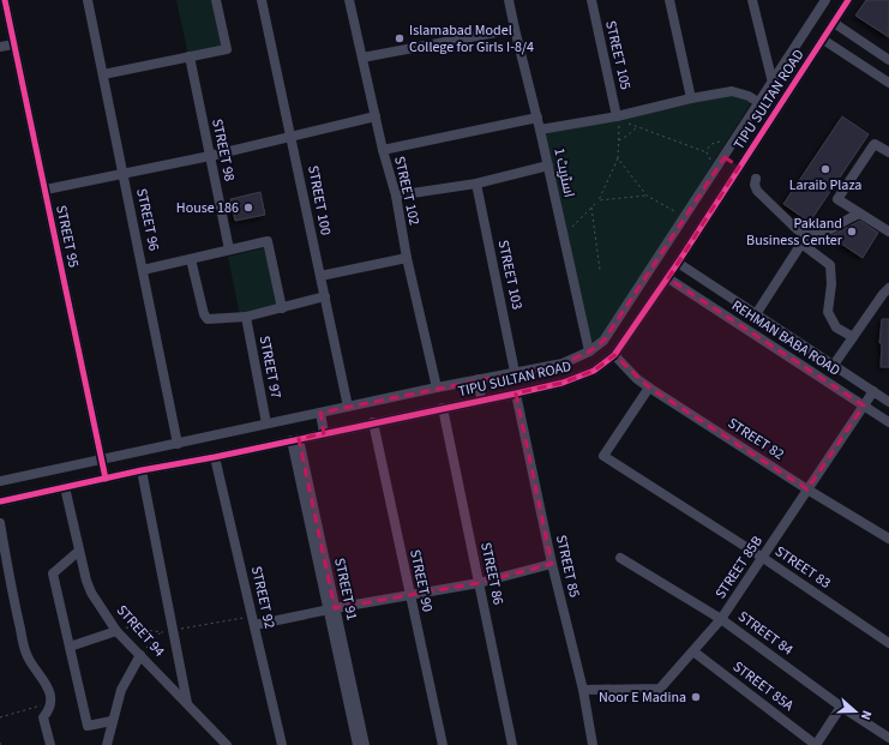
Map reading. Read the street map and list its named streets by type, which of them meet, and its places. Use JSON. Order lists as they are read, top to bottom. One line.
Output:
{"streets":{"street":["STREET 105","TIPU SULTAN ROAD","STREET 98","اسٹریٹ 1","STREET 102","STREET 100","STREET 96","STREET 95","STREET 103","REHMAN BABA ROAD","STREET 97","STREET 82","STREET 85","STREET 85B","STREET 83","STREET 86","STREET 90","STREET 91","STREET 92","STREET 94","STREET 84","STREET 85A"]},"crossings":[["TIPU SULTAN ROAD","اسٹریٹ 1"],["TIPU SULTAN ROAD","STREET 102"],["TIPU SULTAN ROAD","STREET 100"],["TIPU SULTAN ROAD","STREET 96"],["TIPU SULTAN ROAD","STREET 95"],["TIPU SULTAN ROAD","STREET 103"],["TIPU SULTAN ROAD","REHMAN BABA ROAD"],["TIPU SULTAN ROAD","STREET 97"],["TIPU SULTAN ROAD","STREET 82"],["TIPU SULTAN ROAD","STREET 85"],["TIPU SULTAN ROAD","STREET 86"],["TIPU SULTAN ROAD","STREET 90"],["TIPU SULTAN ROAD","STREET 91"],["TIPU SULTAN ROAD","STREET 92"],["TIPU SULTAN ROAD","STREET 94"],["REHMAN BABA ROAD","STREET 85B"],["STREET 82","STREET 85B"],["STREET 82","STREET 83"],["STREET 85","STREET 85B"],["STREET 85B","STREET 83"],["STREET 85B","STREET 84"],["STREET 85B","STREET 85A"]],"places":["Islamabad Model College for Girls I-8/4","Laraib Plaza","House 186","Pakland Business Center","Noor E Madina"],"north":"right"}
